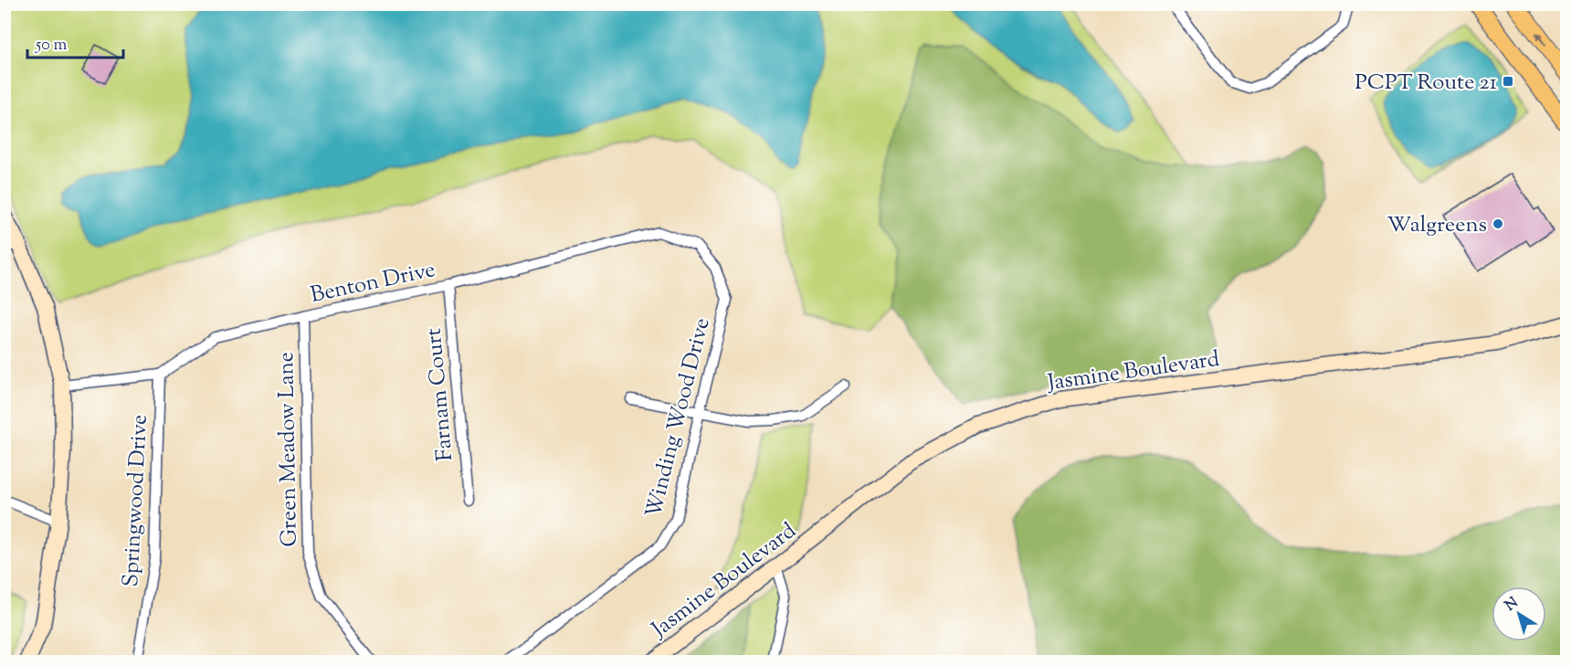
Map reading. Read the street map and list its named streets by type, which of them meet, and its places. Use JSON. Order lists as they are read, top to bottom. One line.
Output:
{"streets":{"street":["Benton Drive","Jasmine Boulevard","Farnam Court","Winding Wood Drive","Green Meadow Lane","Springwood Drive"]},"crossings":[["Benton Drive","Farnam Court"],["Benton Drive","Winding Wood Drive"],["Benton Drive","Green Meadow Lane"],["Benton Drive","Springwood Drive"]],"places":{"transit":["PCPT Route 21"],"other":["Walgreens"]},"scale_bar":"50 m","north":"top left"}
